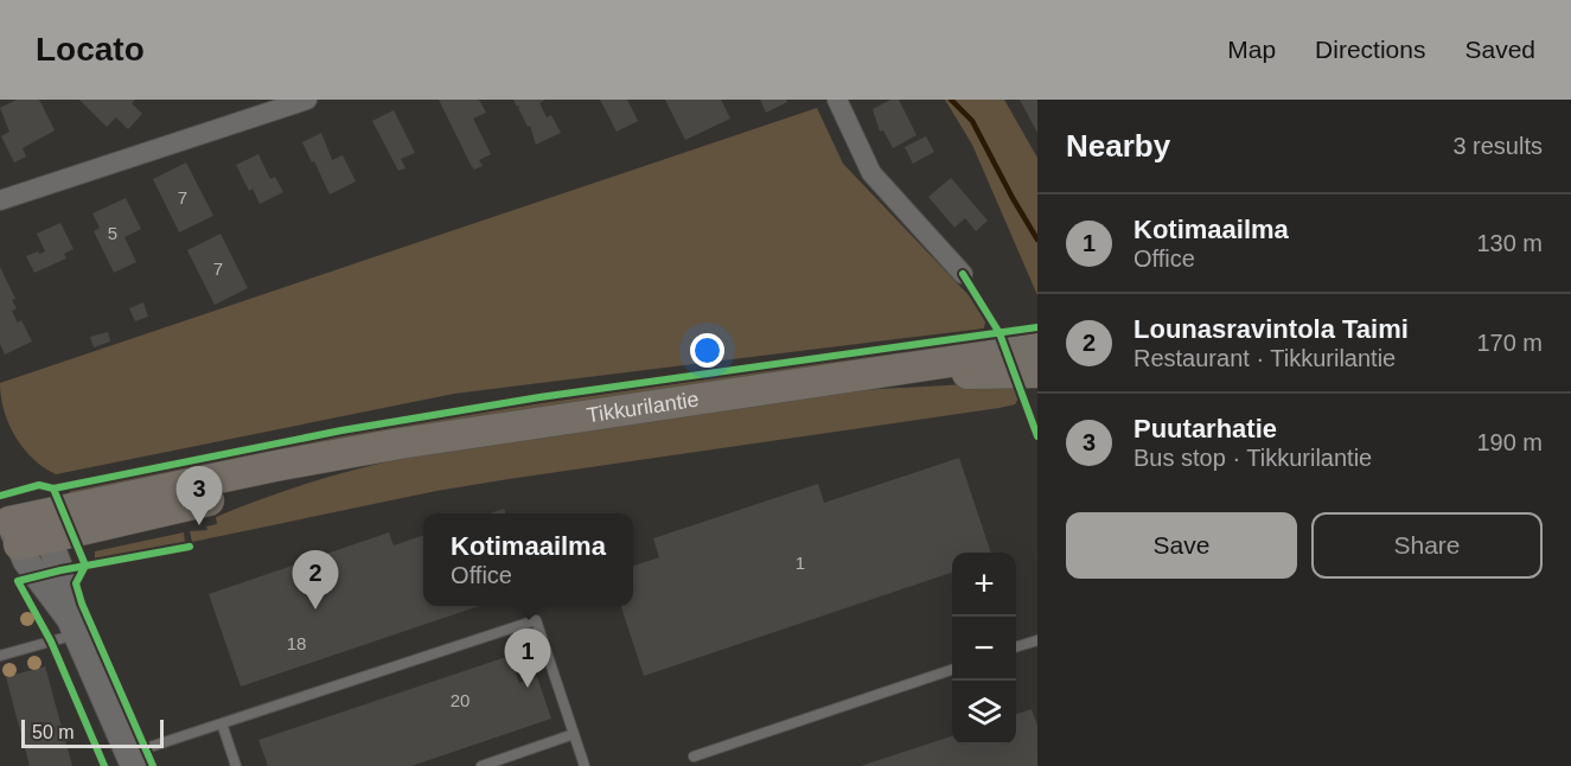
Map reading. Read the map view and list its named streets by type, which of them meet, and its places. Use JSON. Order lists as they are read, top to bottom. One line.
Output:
{"streets":{"main road":["Tikkurilantie"]},"house_numbers":["7","5","7","1","18","20"],"scale_bar":"50 m","page":{"header":"Locato","nav":["Map","Directions","Saved"],"heading":["Nearby","3 results"],"list":[{"mark":"1","name":"Kotimaailma","note":"Office","value":"130 m"},{"mark":"2","name":"Lounasravintola Taimi","note":"Restaurant · Tikkurilantie","value":"170 m"},{"mark":"3","name":"Puutarhatie","note":"Bus stop · Tikkurilantie","value":"190 m"}],"pins":["3","2","1"],"buttons":["Save","Share"],"popup":["Kotimaailma","Office"],"map_buttons":["+","−"],"scale":"50 m"}}
